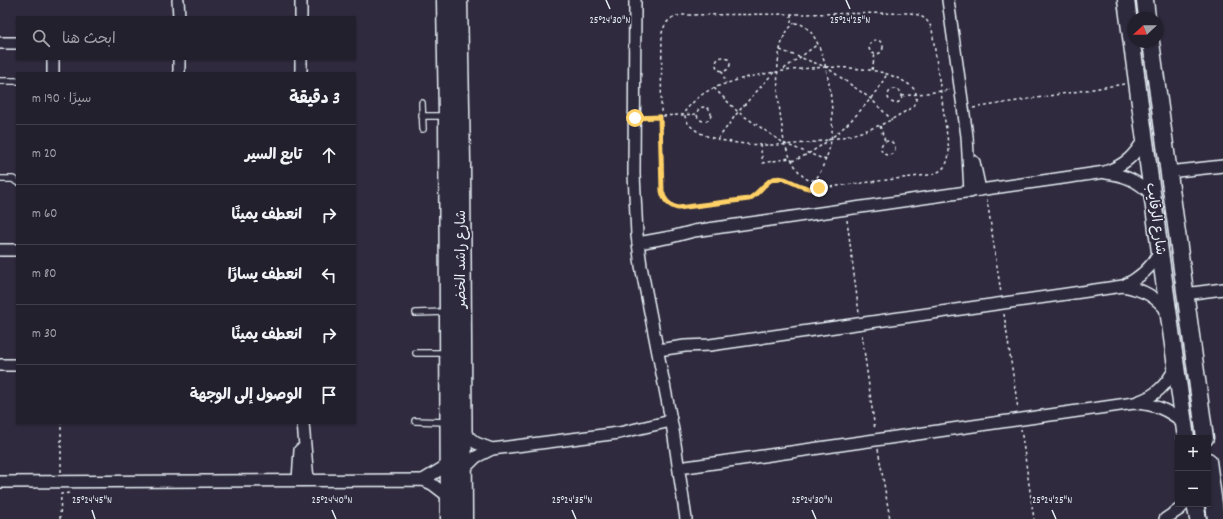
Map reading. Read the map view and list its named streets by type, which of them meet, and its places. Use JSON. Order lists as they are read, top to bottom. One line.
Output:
{"streets":{"street":["شارع الرقايب","شارع راشد الخضر"]},"north":"left","page":{"search":"ابحث هنا","heading":["3 دقيقة","سيرًا · 190 m"],"list":[["تابع السير","20 m"],["انعطف يمينًا","60 m"],["انعطف يسارًا","80 m"],["انعطف يمينًا","30 m"],"الوصول إلى الوجهة"],"map_buttons":["+","−"]},"coordinates":["25°24'25\"N","25°24'30\"N","25°24'45\"N","25°24'40\"N","25°24'35\"N"]}
